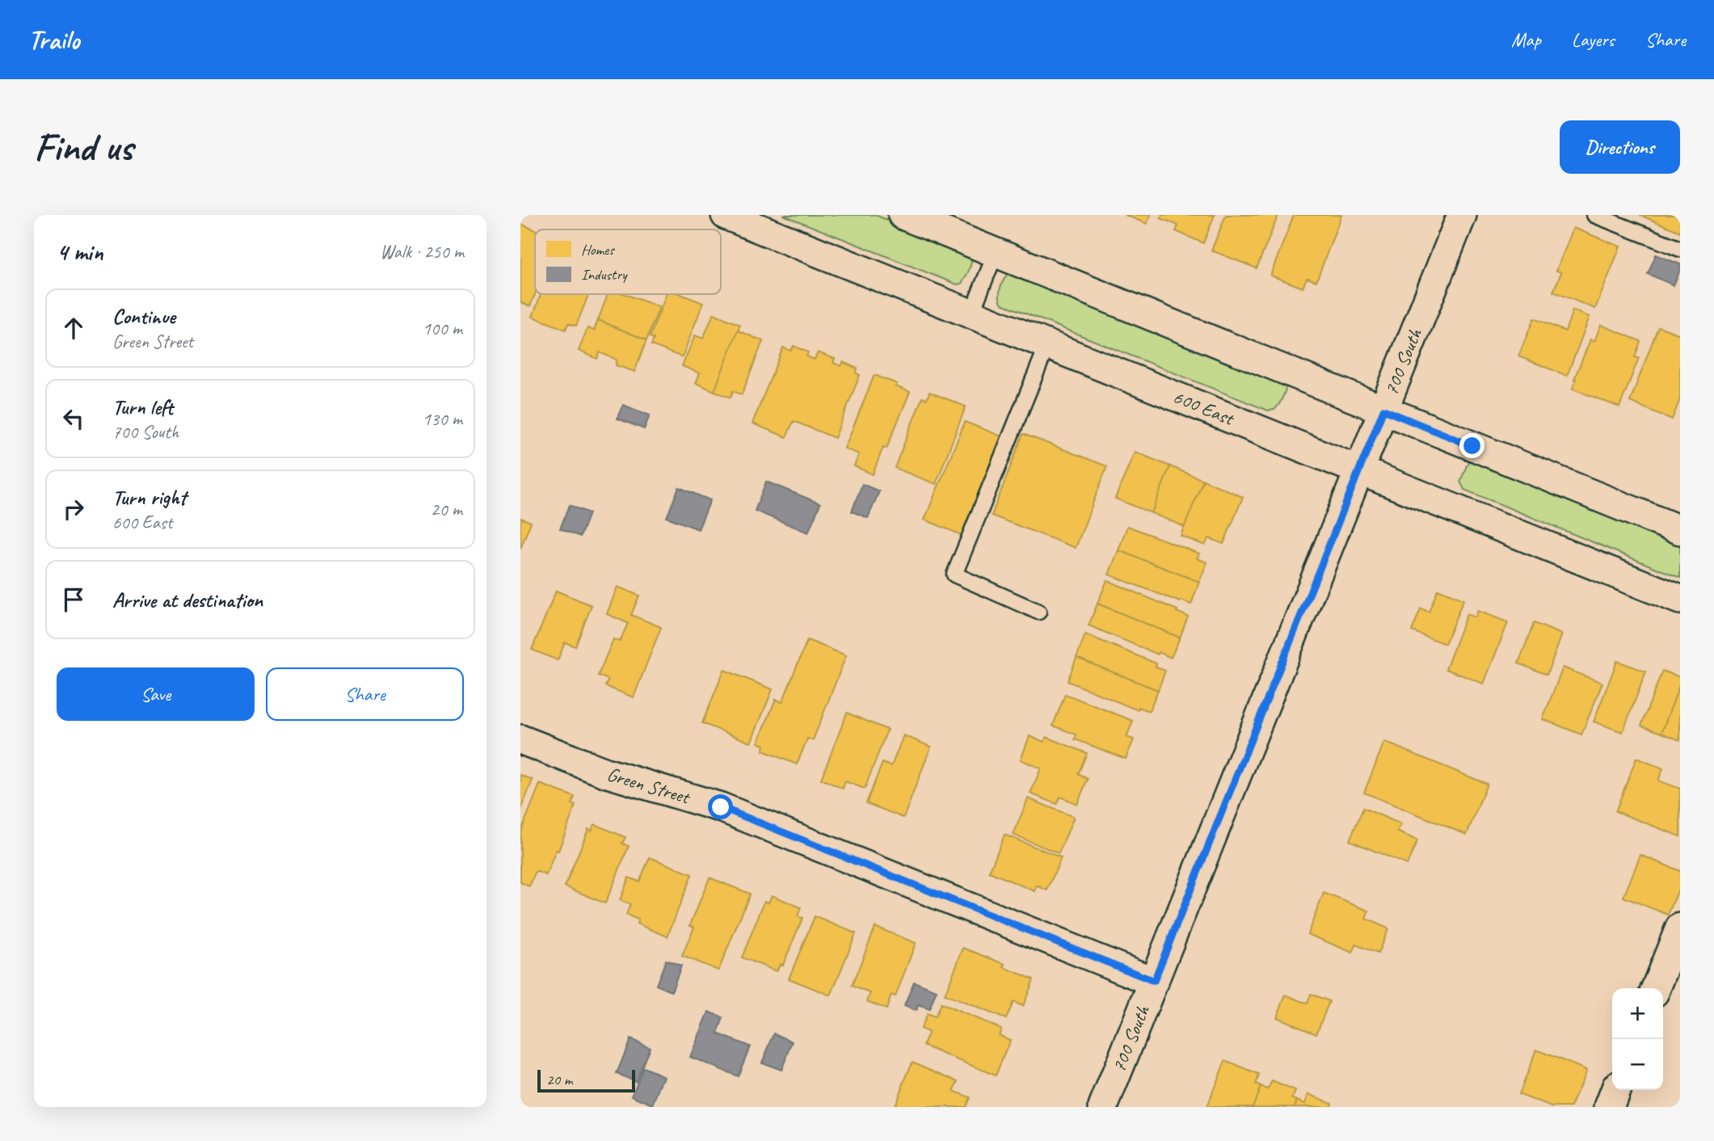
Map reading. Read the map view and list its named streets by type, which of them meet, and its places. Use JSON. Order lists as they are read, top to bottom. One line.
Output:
{"streets":{"street":["700 South","600 East","Green Street"]},"crossings":[["700 South","600 East"],["700 South","Green Street"]],"legend":["Homes","Industry"],"scale_bar":"20 m","page":{"header":"Trailo","nav":["Map","Layers","Share"],"buttons":["Directions",["Save","Share"]],"title":"Find us","heading":["4 min","Walk · 250 m"],"list":[["Continue","Green Street","100 m"],["Turn left","700 South","130 m"],["Turn right","600 East","20 m"],"Arrive at destination"],"map_buttons":["+","−"],"scale":"20 m"}}
